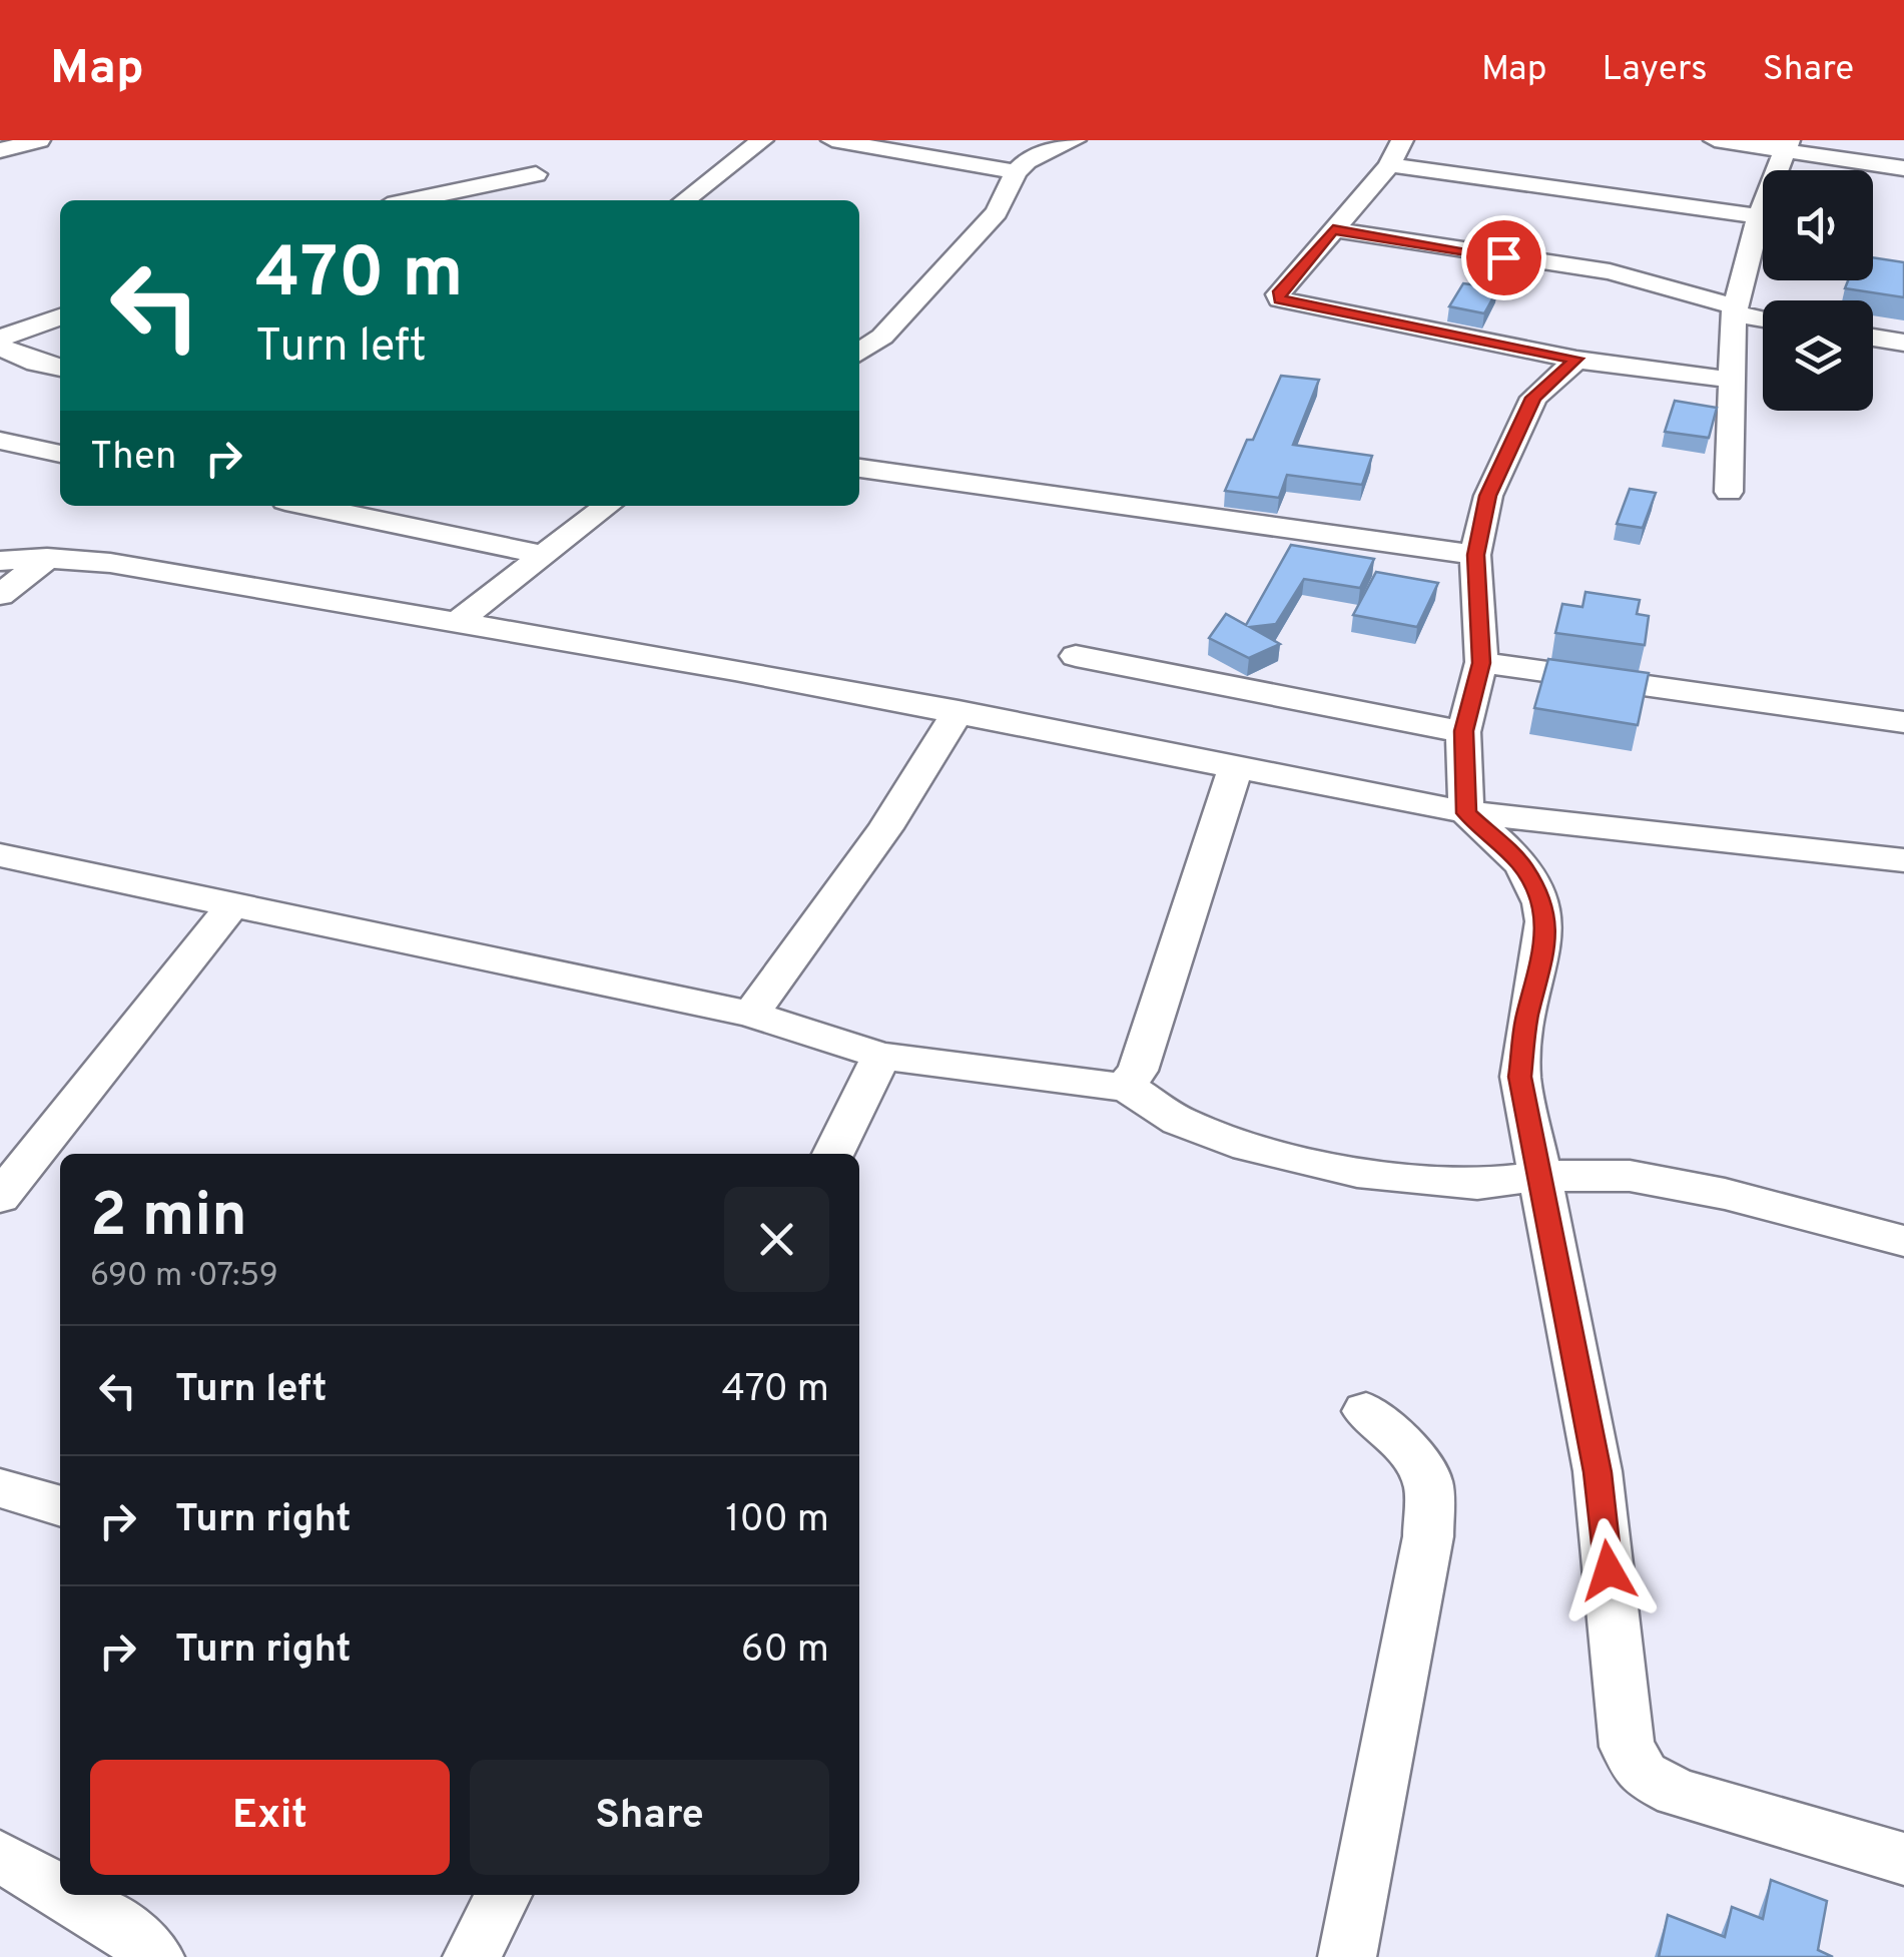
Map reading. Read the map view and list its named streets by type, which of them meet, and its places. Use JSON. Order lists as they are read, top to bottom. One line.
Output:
{"page":{"header":"Map","nav":["Map","Layers","Share"],"turn":["470 m","Turn left"],"then":"Then","heading":["2 min","690 m · 07:59"],"list":[{"name":"Turn left","value":"470 m"},{"name":"Turn right","value":"100 m"},{"name":"Turn right","value":"60 m"}],"buttons":["Exit","Share"]}}
